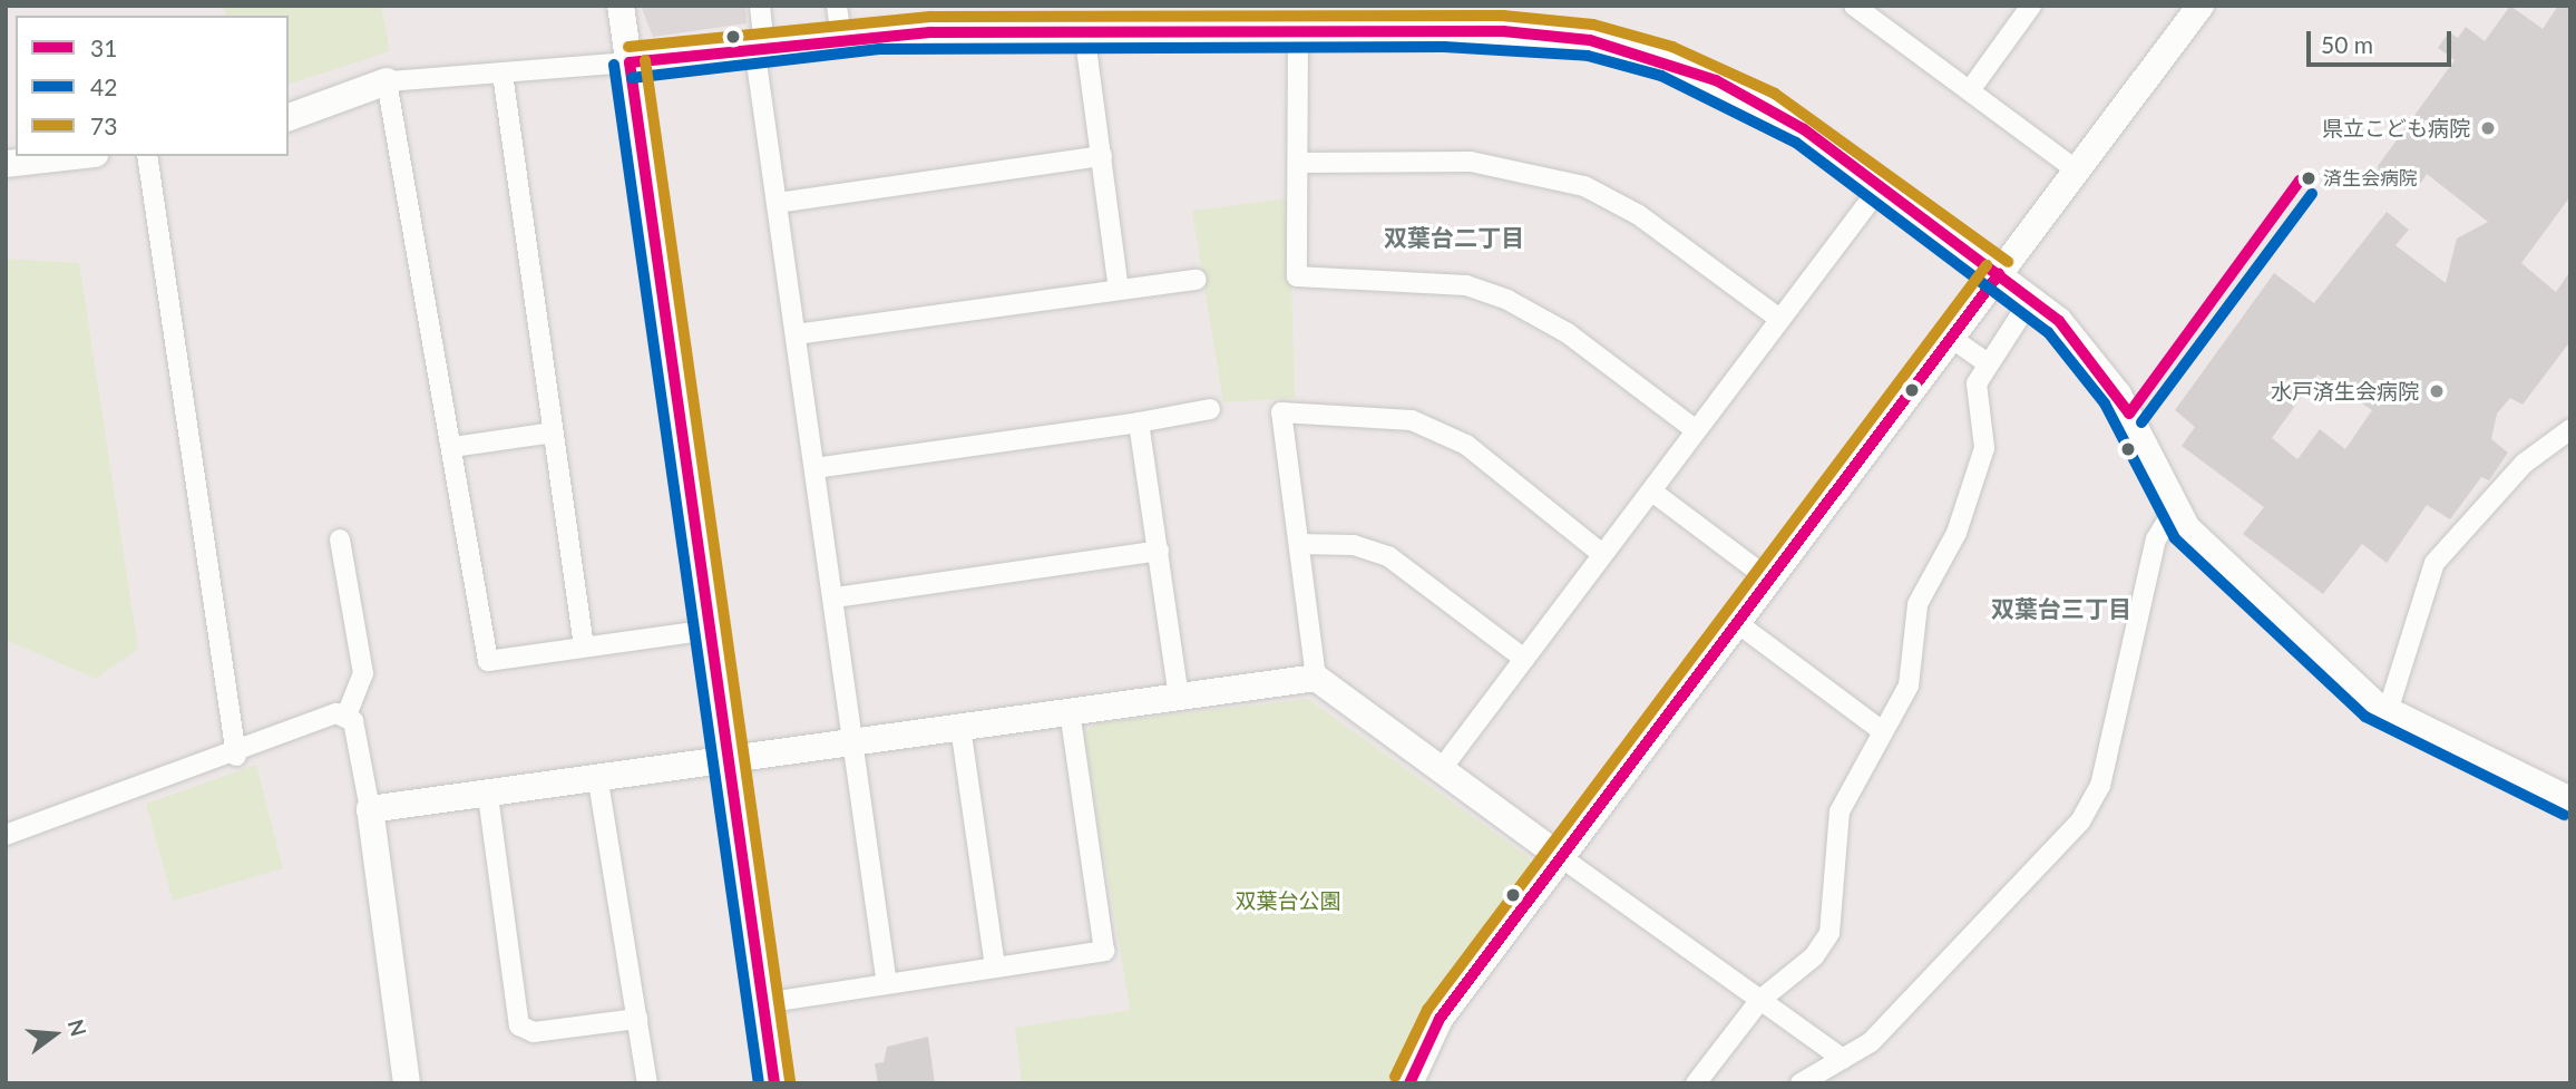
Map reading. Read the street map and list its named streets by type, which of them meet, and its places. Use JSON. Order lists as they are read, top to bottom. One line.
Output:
{"districts":["双葉台二丁目","双葉台三丁目"],"parks":["双葉台公園"],"places":["県立こども病院","済生会病院","水戸済生会病院"],"lines":["transit line 73","transit line 31","transit line 42"],"legend":["31","42","73"],"scale_bar":"50 m","north":"right"}
